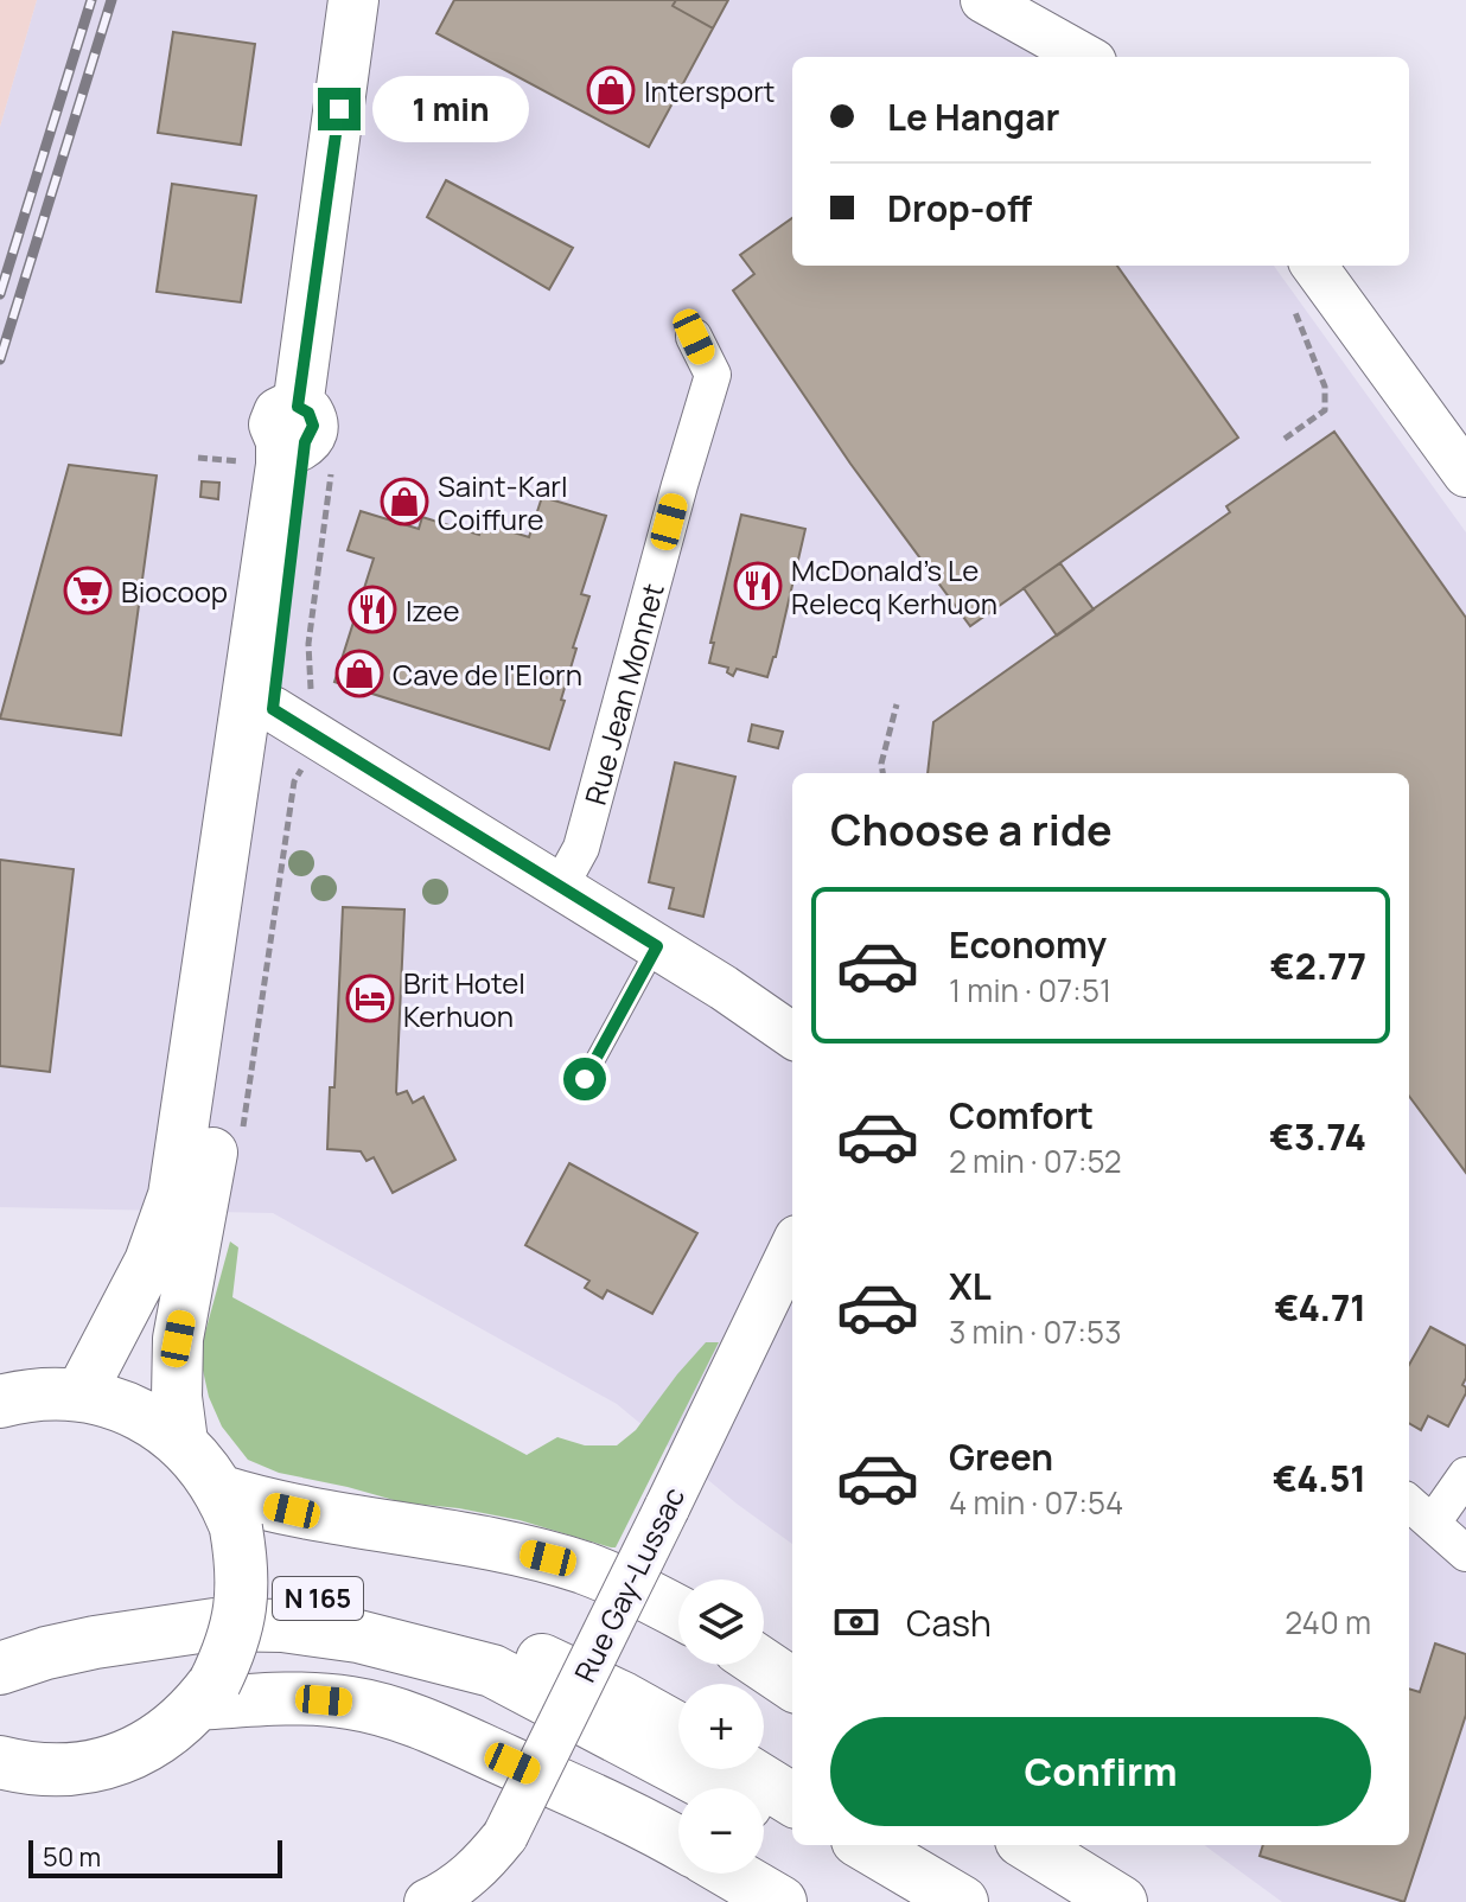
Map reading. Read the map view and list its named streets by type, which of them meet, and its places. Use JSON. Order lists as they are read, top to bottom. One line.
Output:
{"streets":{"highway":["N 165"],"street":["Rue Jean Monnet","Rue Gay-Lussac"]},"places":{"shop":["Intersport","Saint-Karl Coiffure","Cave de l'Elorn"],"restaurant":["McDonald's Le Relecq Kerhuon","Izee"],"supermarket":["Biocoop"],"hotel":["Brit Hotel Kerhuon"]},"scale_bar":"50 m","page":{"banner":["Le Hangar","Drop-off"],"bubble":"1 min","heading":"Choose a ride","list":[{"name":"Economy","note":"1 min · 07:51","value":"€2.77"},{"name":"Comfort","note":"2 min · 07:52","value":"€3.74"},{"name":"XL","note":"3 min · 07:53","value":"€4.71"},{"name":"Green","note":"4 min · 07:54","value":"€4.51"}],"pay":["Cash","240 m"],"map_buttons":["+","−"],"buttons":"Confirm","scale":"50 m"}}
